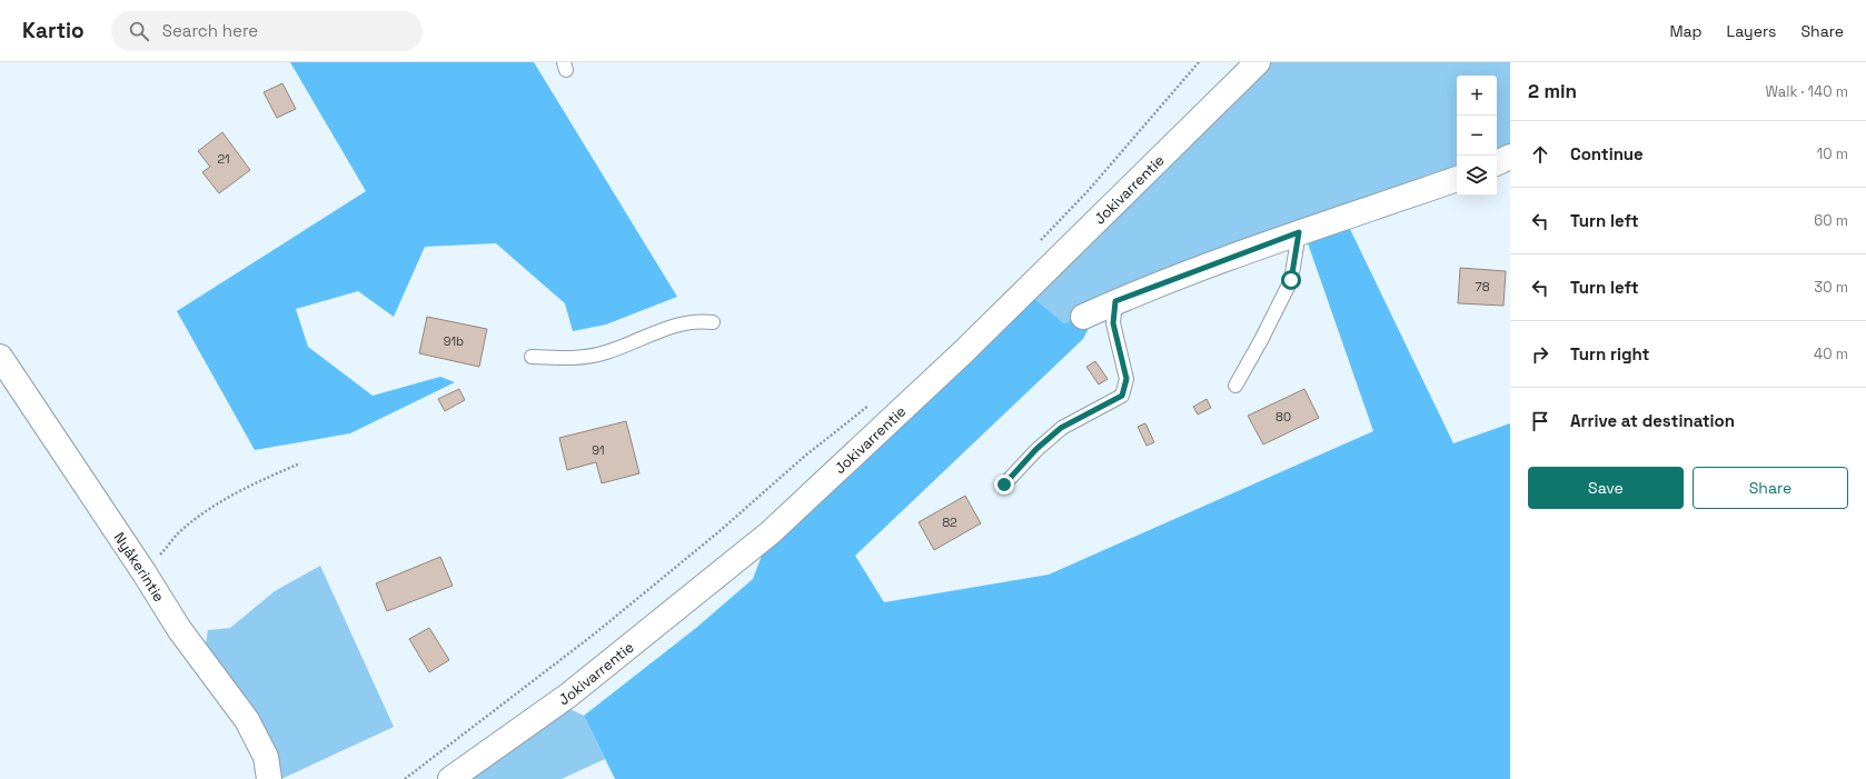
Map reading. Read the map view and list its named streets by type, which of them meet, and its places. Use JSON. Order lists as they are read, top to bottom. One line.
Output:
{"streets":{"street":["Jokivarrentie","Nyåkerintie"]},"house_numbers":["21","78","91b","80","91","82"],"page":{"header":"Kartio","search":"Search here","nav":["Map","Layers","Share"],"heading":["2 min","Walk · 140 m"],"map_buttons":["+","−"],"list":[["Continue","10 m"],["Turn left","60 m"],["Turn left","30 m"],["Turn right","40 m"],"Arrive at destination"],"buttons":["Save","Share"]}}
